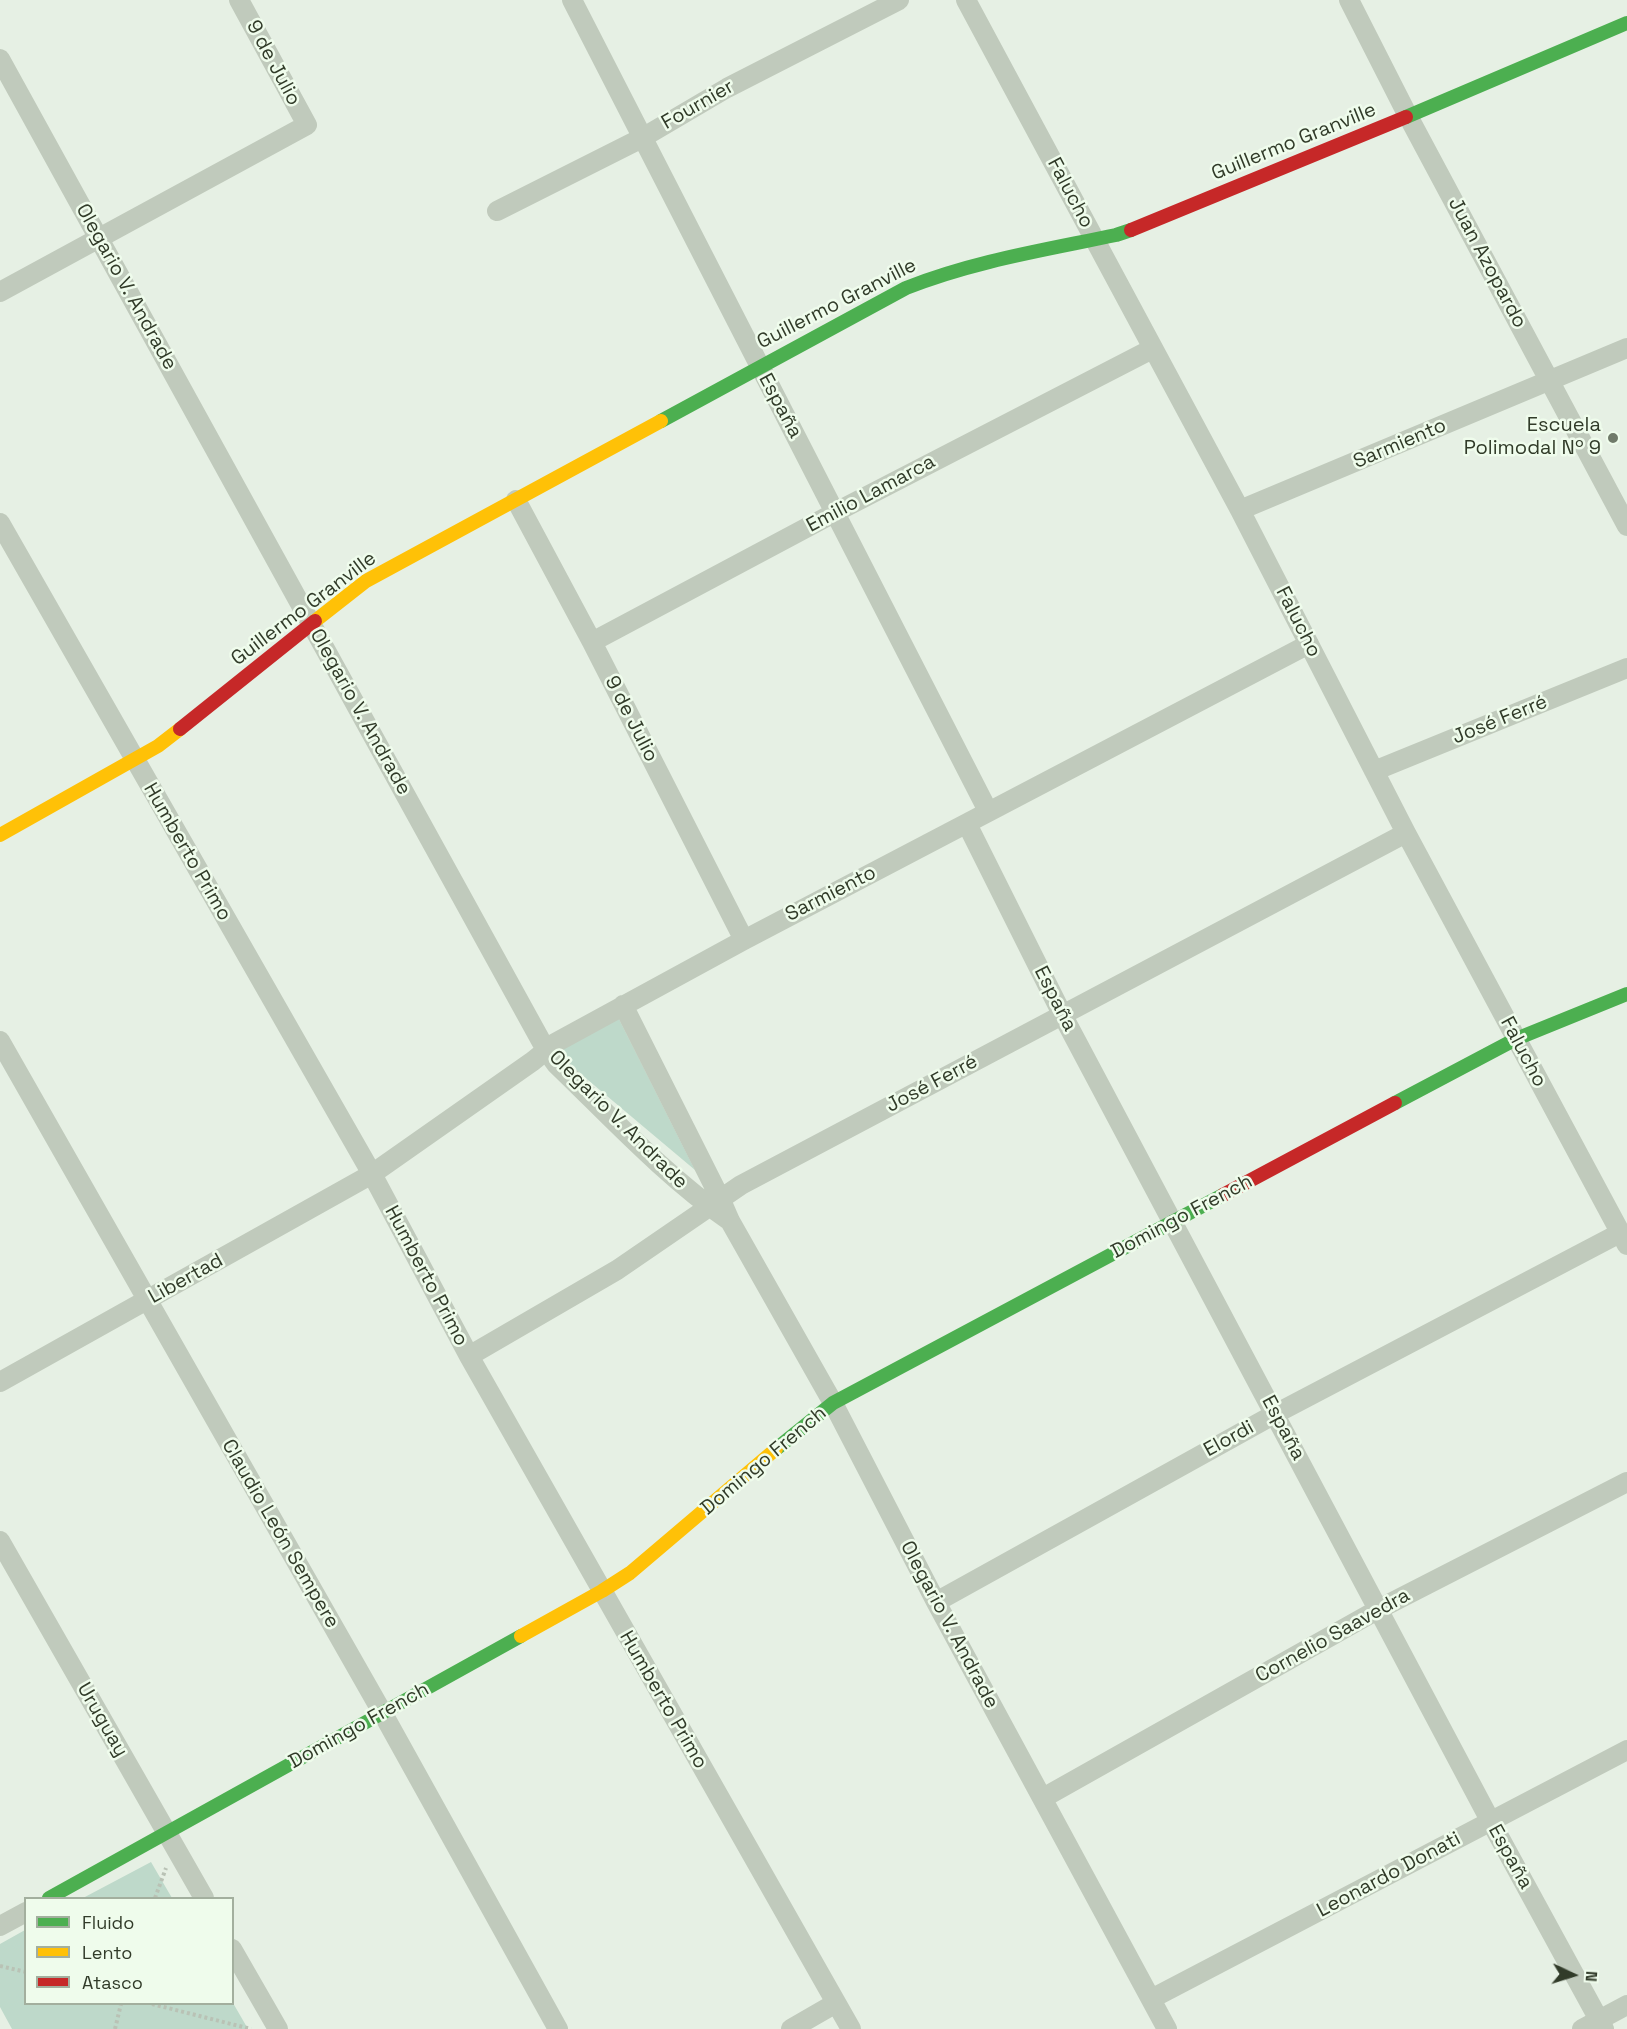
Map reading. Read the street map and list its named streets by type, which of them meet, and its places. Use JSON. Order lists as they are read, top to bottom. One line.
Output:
{"streets":{"street":["9 de Julio","Fournier","Guillermo Granville","Falucho","Juan Azopardo","Olegario V. Andrade","España","Sarmiento","Emilio Lamarca","José Ferré","Humberto Primo","Domingo French","Libertad","Elordi","Claudio León Sempere","Cornelio Saavedra","Uruguay","Leonardo Donati"]},"crossings":[["9 de Julio","Guillermo Granville"],["9 de Julio","Olegario V. Andrade"],["9 de Julio","Sarmiento"],["9 de Julio","Emilio Lamarca"],["Fournier","España"],["Guillermo Granville","Falucho"],["Guillermo Granville","Juan Azopardo"],["Guillermo Granville","Olegario V. Andrade"],["Guillermo Granville","España"],["Guillermo Granville","Humberto Primo"],["Falucho","Sarmiento"],["Falucho","Emilio Lamarca"],["Falucho","José Ferré"],["Falucho","Domingo French"],["Falucho","Elordi"],["Juan Azopardo","Sarmiento"],["Olegario V. Andrade","Sarmiento"],["Olegario V. Andrade","José Ferré"],["Olegario V. Andrade","Domingo French"],["Olegario V. Andrade","Elordi"],["Olegario V. Andrade","Cornelio Saavedra"],["Olegario V. Andrade","Leonardo Donati"],["España","Sarmiento"],["España","Emilio Lamarca"],["España","José Ferré"],["España","Domingo French"],["España","Elordi"],["España","Cornelio Saavedra"],["España","Leonardo Donati"],["Sarmiento","Humberto Primo"],["Sarmiento","Libertad"],["José Ferré","Humberto Primo"],["Humberto Primo","Domingo French"],["Humberto Primo","Libertad"],["Domingo French","Claudio León Sempere"],["Domingo French","Uruguay"],["Libertad","Claudio León Sempere"]],"places":["Escuela Polimodal Nº 9"],"legend":["Fluido","Lento","Atasco"],"north":"right"}
